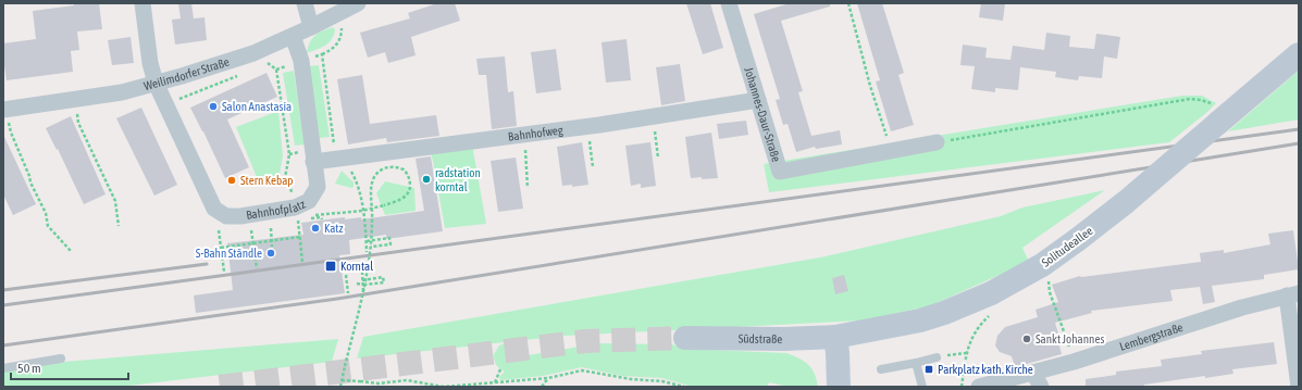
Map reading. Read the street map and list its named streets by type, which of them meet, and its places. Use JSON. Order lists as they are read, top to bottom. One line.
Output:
{"streets":{"main road":["Solitudeallee","Südstraße"],"street":["Weilimdorfer Straße","Johannes-Daur-Straße","Bahnhofweg","Bahnhofplatz","Lembergstraße"]},"crossings":[["Weilimdorfer Straße","Bahnhofplatz"],["Johannes-Daur-Straße","Bahnhofweg"],["Bahnhofweg","Bahnhofplatz"],["Solitudeallee","Südstraße"]],"places":{"other":["Salon Anastasia","radstation korntal","Stern Kebap","Katz","S-Bahn Ständle","Sankt Johannes"],"transit":["Korntal","Parkplatz kath. Kirche"]},"scale_bar":"50 m"}
